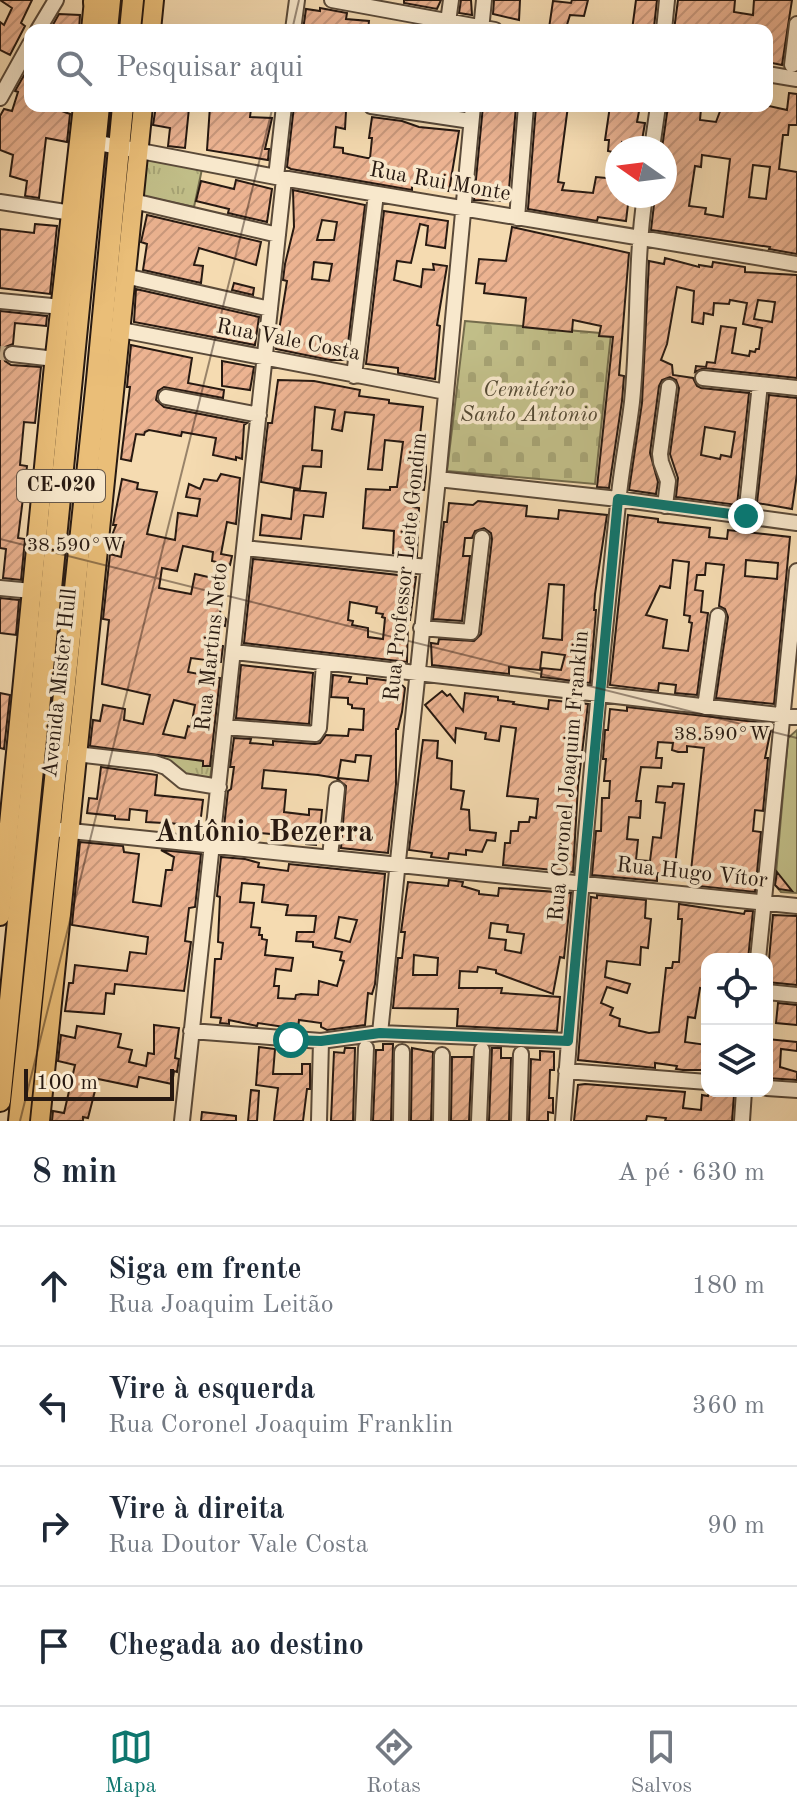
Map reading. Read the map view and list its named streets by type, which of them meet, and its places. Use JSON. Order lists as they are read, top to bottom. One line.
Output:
{"streets":{"highway":["CE-020","Avenida Mister Hull"],"street":["Rua Rui Monte","Rua Vale Costa","Rua Professor Leite Gondim","Rua Martins Neto","Rua Coronel Joaquim Franklin","Rua Hugo Vítor"]},"crossings":[["Rua Rui Monte","Rua Professor Leite Gondim"],["Rua Rui Monte","Rua Martins Neto"],["Rua Rui Monte","Avenida Mister Hull"],["Rua Rui Monte","Rua Coronel Joaquim Franklin"],["Rua Vale Costa","Rua Professor Leite Gondim"],["Rua Vale Costa","Rua Martins Neto"],["Rua Vale Costa","Avenida Mister Hull"],["Rua Professor Leite Gondim","Rua Hugo Vítor"],["Rua Martins Neto","Rua Hugo Vítor"],["Avenida Mister Hull","Rua Hugo Vítor"],["Rua Coronel Joaquim Franklin","Rua Hugo Vítor"]],"districts":["Antônio Bezerra"],"parks":["Cemitério Santo Antonio"],"scale_bar":"100 m","north":"left","page":{"search":"Pesquisar aqui","scale":"100 m","heading":["8 min","A pé · 630 m"],"list":[["Siga em frente","Rua Joaquim Leitão","180 m"],["Vire à esquerda","Rua Coronel Joaquim Franklin","360 m"],["Vire à direita","Rua Doutor Vale Costa","90 m"],"Chegada ao destino"],"nav":["Mapa","Rotas","Salvos"]},"coordinates":["38.590°W"]}
